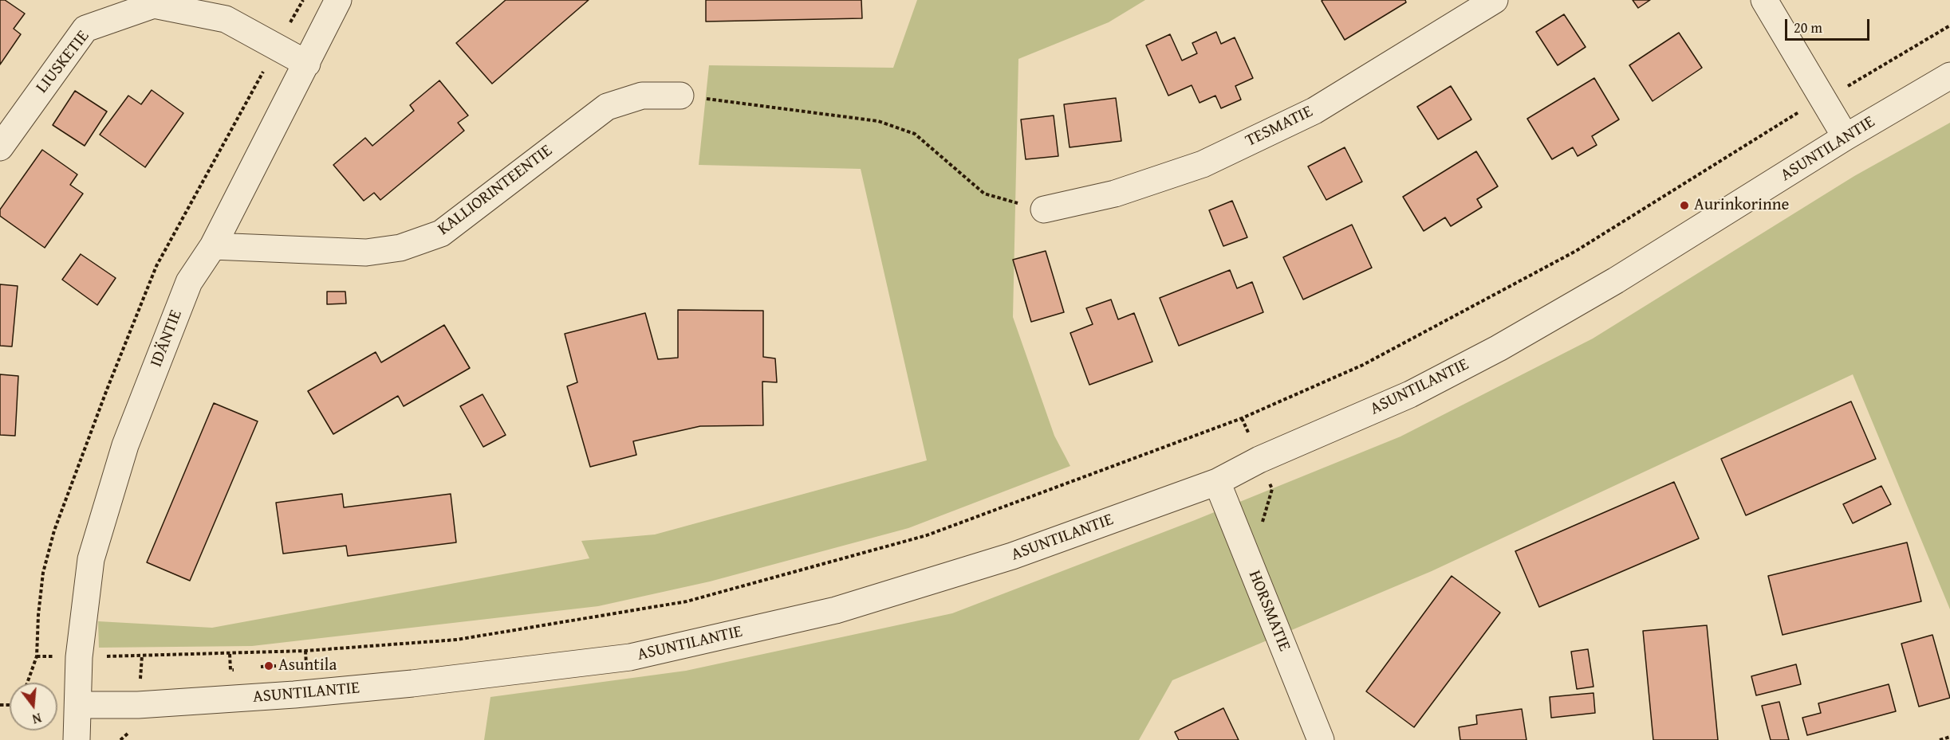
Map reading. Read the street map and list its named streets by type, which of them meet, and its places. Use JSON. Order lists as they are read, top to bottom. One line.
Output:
{"streets":{"street":["LIUSKETIE","TESMATIE","ASUNTILANTIE","KALLIORINTEENTIE","IDÄNTIE","HORSMATIE"]},"crossings":[["LIUSKETIE","IDÄNTIE"],["ASUNTILANTIE","IDÄNTIE"],["ASUNTILANTIE","HORSMATIE"],["KALLIORINTEENTIE","IDÄNTIE"]],"places":["Aurinkorinne","Asuntila"],"scale_bar":"20 m","north":"bottom"}
